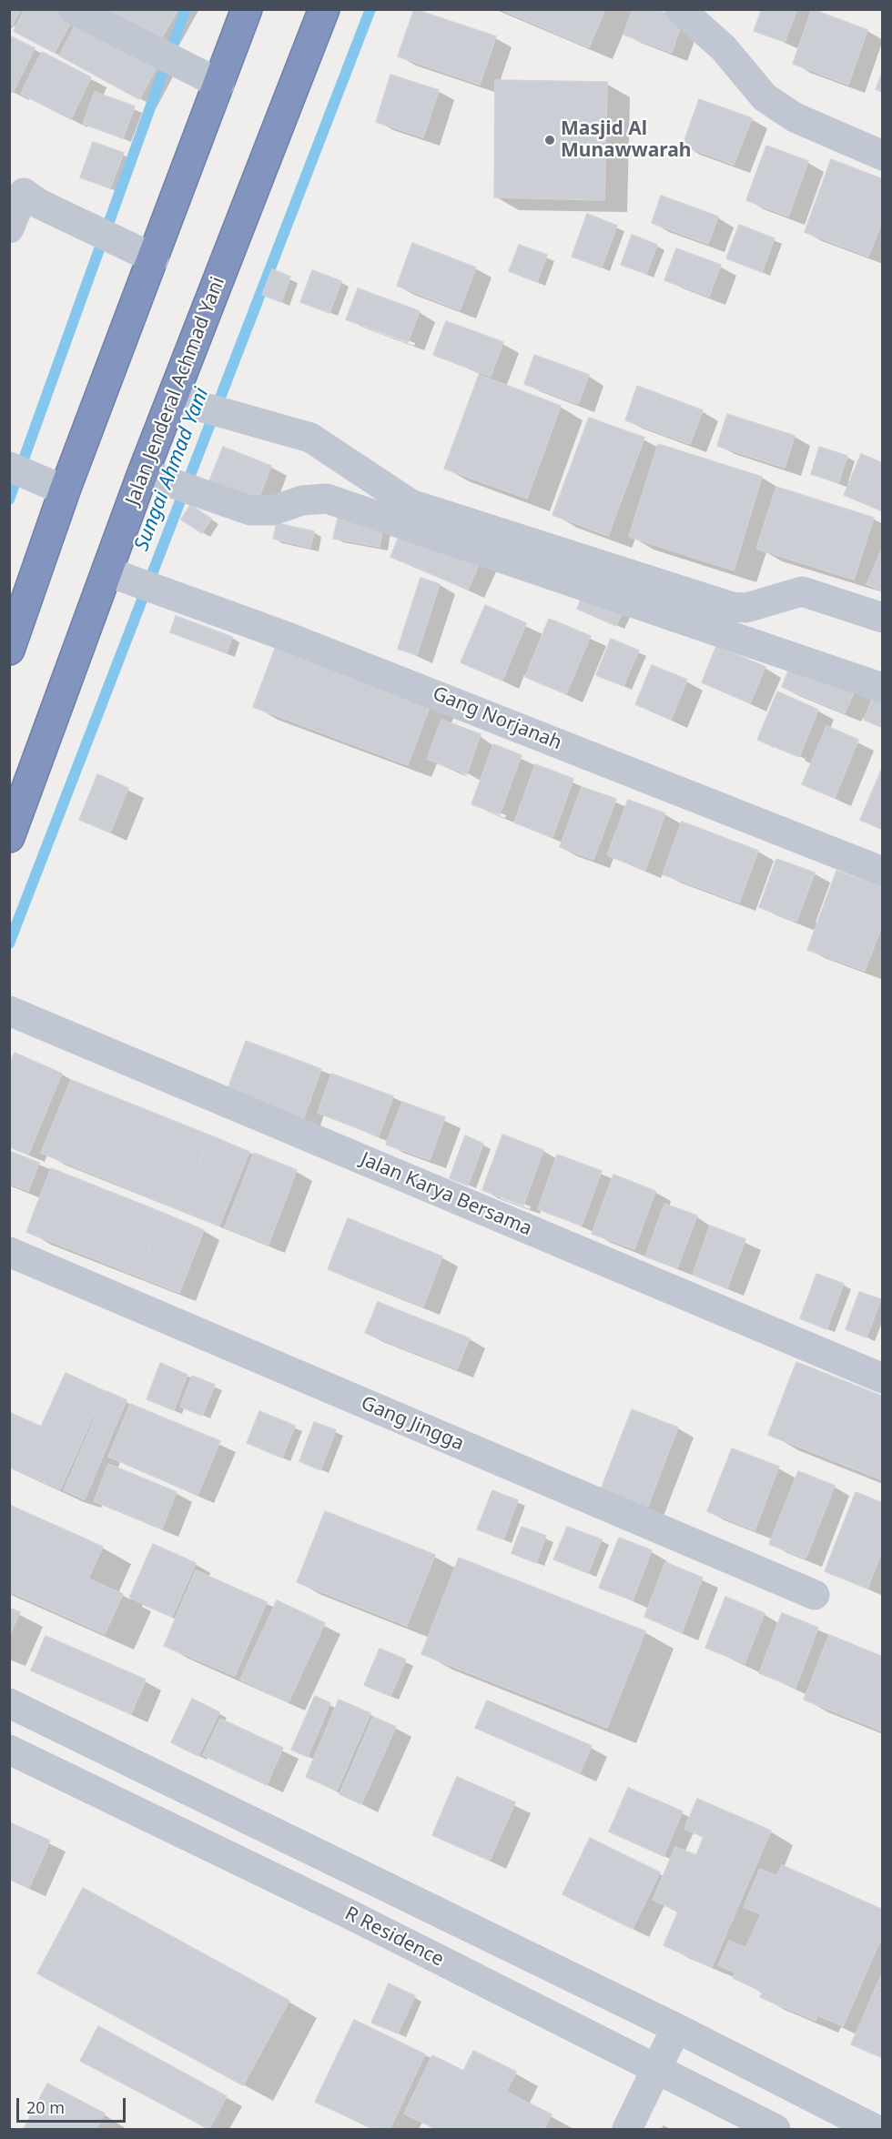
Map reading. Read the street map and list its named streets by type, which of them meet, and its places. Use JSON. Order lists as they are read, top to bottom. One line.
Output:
{"streets":{"highway":["Jalan Jenderal Achmad Yani"],"street":["Gang Norjanah","Jalan Karya Bersama","Gang Jingga","R Residence"]},"crossings":[["Jalan Jenderal Achmad Yani","Gang Norjanah"]],"water":["Sungai Ahmad Yani"],"places":["Masjid Al Munawwarah"],"scale_bar":"20 m"}
